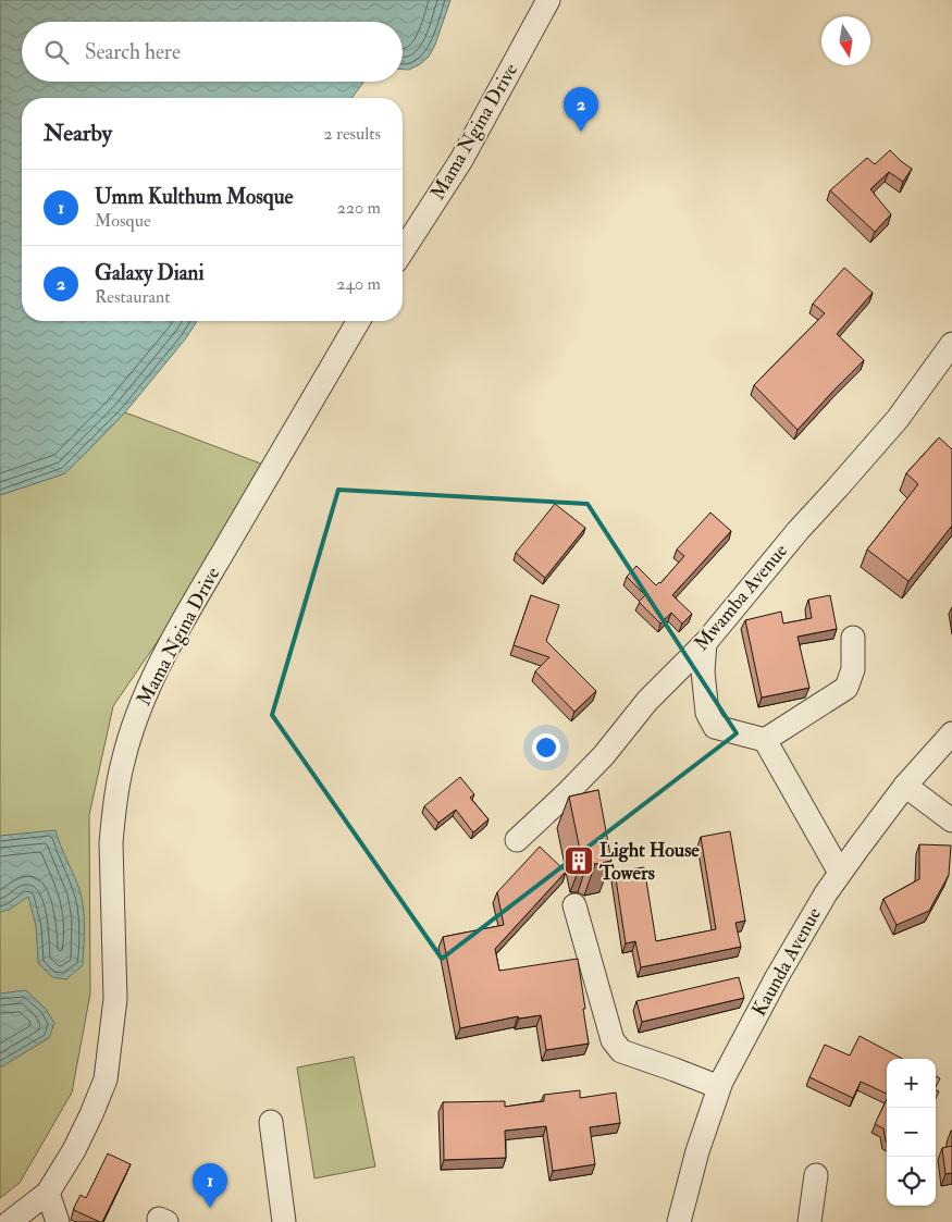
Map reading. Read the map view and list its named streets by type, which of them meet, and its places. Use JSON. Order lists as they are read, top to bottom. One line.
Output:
{"streets":{"street":["Mama Ngina Drive","Mwamba Avenue","Kaunda Avenue"]},"places":{"building":["Light House Towers"]},"north":"bottom","page":{"search":"Search here","pins":["2","1"],"heading":["Nearby","2 results"],"list":[{"mark":"1","name":"Umm Kulthum Mosque","note":"Mosque","value":"220 m"},{"mark":"2","name":"Galaxy Diani","note":"Restaurant","value":"240 m"}],"map_buttons":["+","−"]}}
